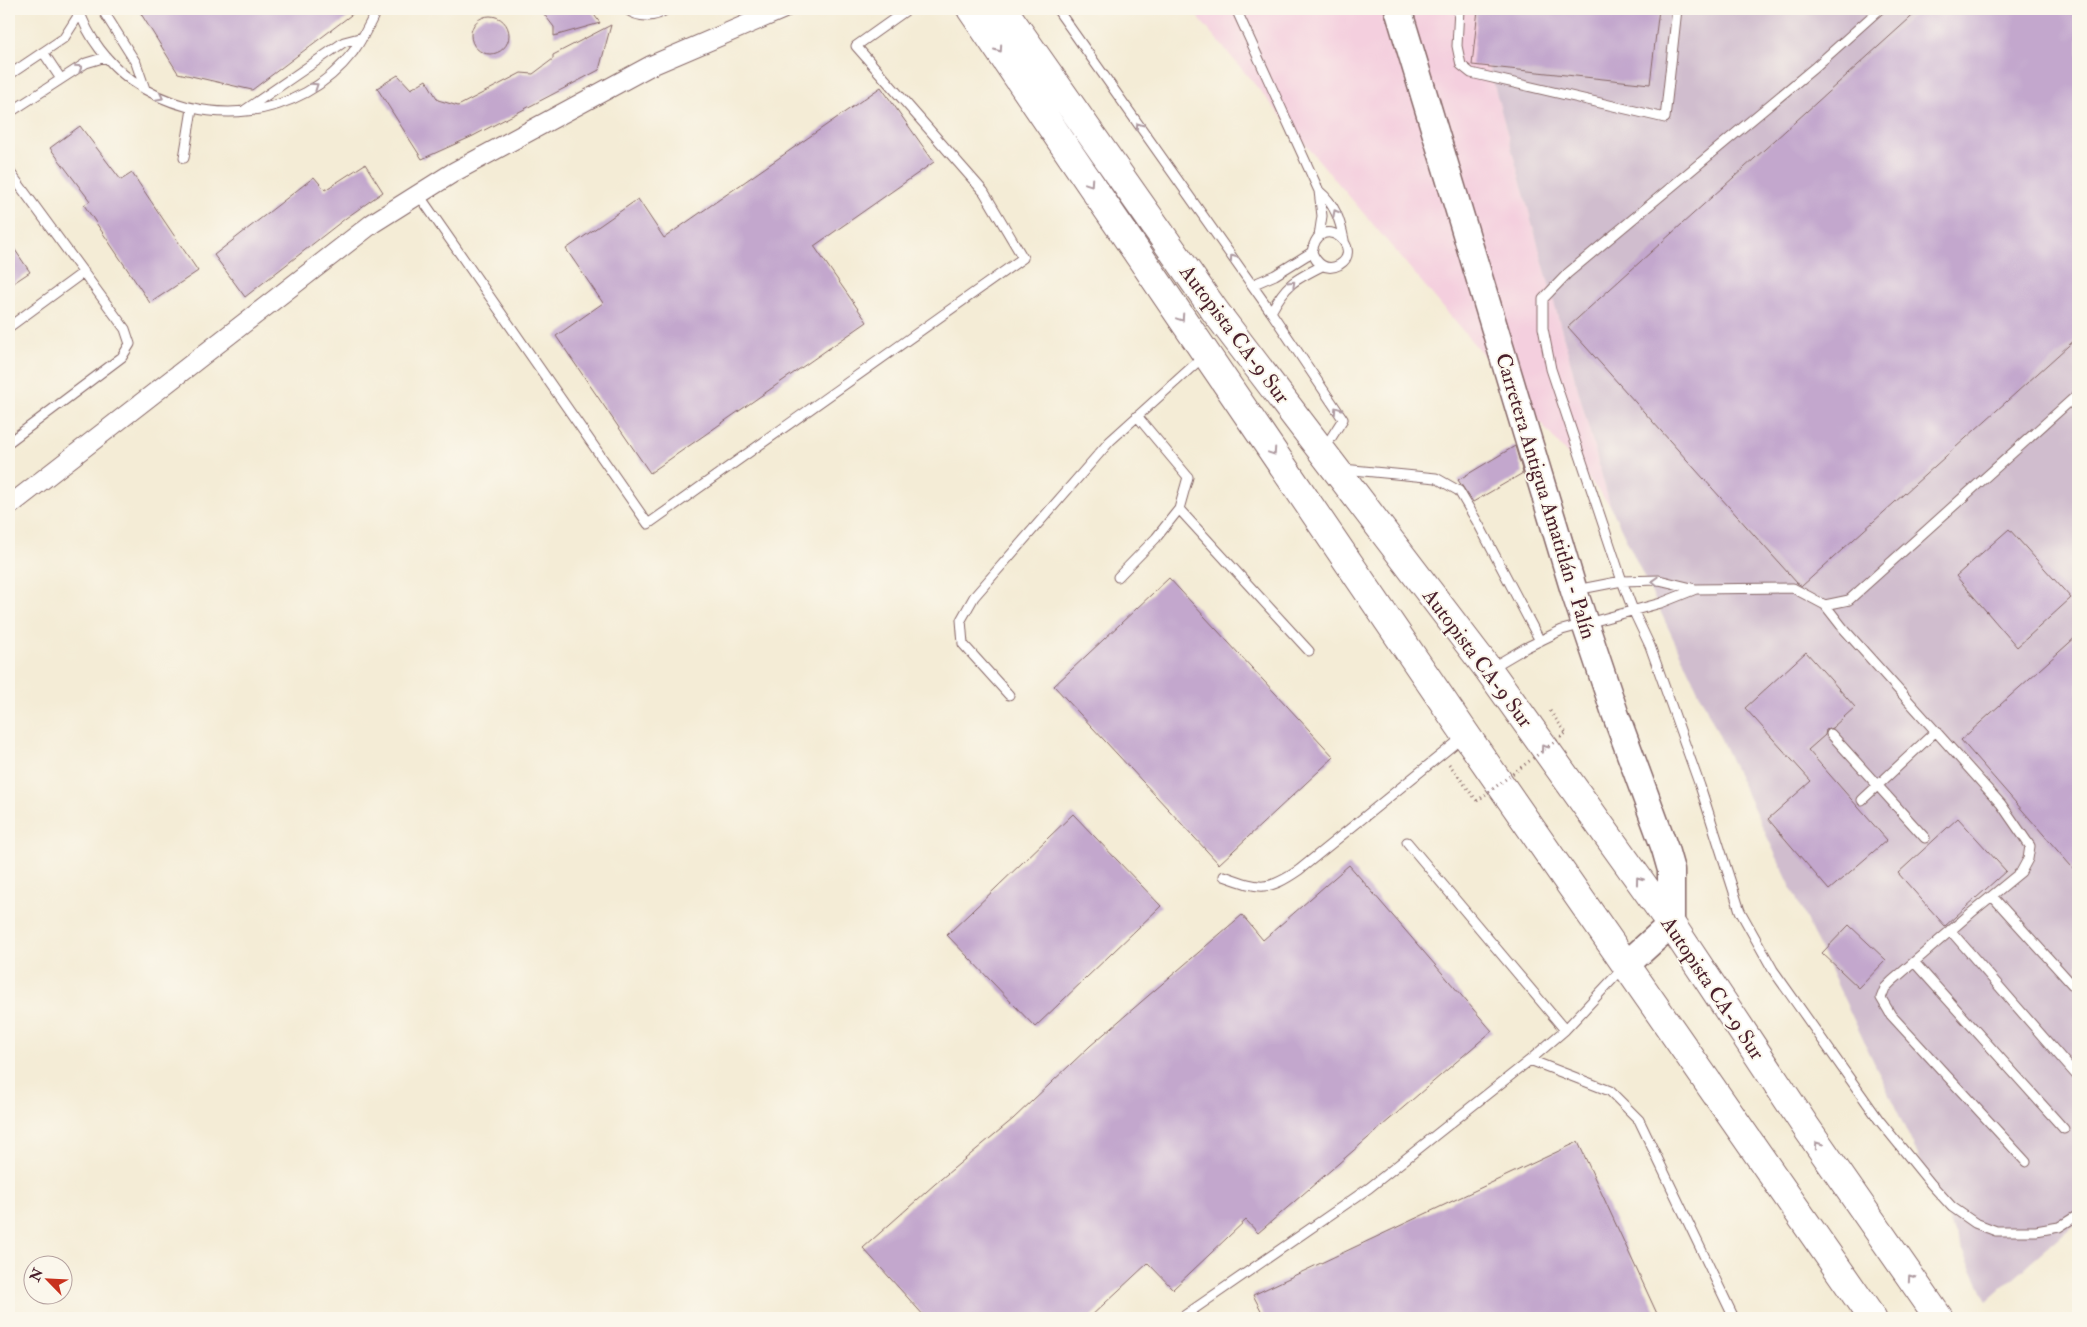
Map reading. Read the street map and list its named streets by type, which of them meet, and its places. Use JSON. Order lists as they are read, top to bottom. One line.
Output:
{"streets":{"highway":["Autopista CA-9 Sur"],"main road":["Carretera Antigua Amatitlán - Palín"]},"crossings":[["Autopista CA-9 Sur","Carretera Antigua Amatitlán - Palín"]],"north":"top left"}
